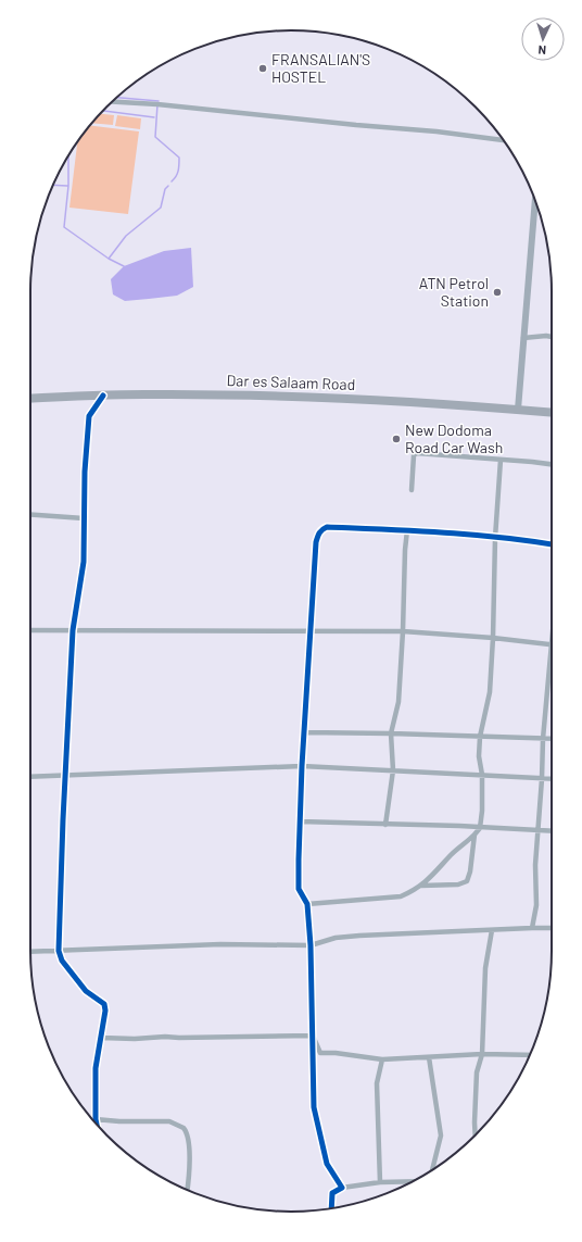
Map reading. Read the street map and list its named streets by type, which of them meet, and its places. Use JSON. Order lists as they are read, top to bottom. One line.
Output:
{"streets":{"highway":["Dar es Salaam Road"]},"places":["FRANSALIAN'S HOSTEL","ATN Petrol Station","New Dodoma Road Car Wash"],"north":"bottom"}
